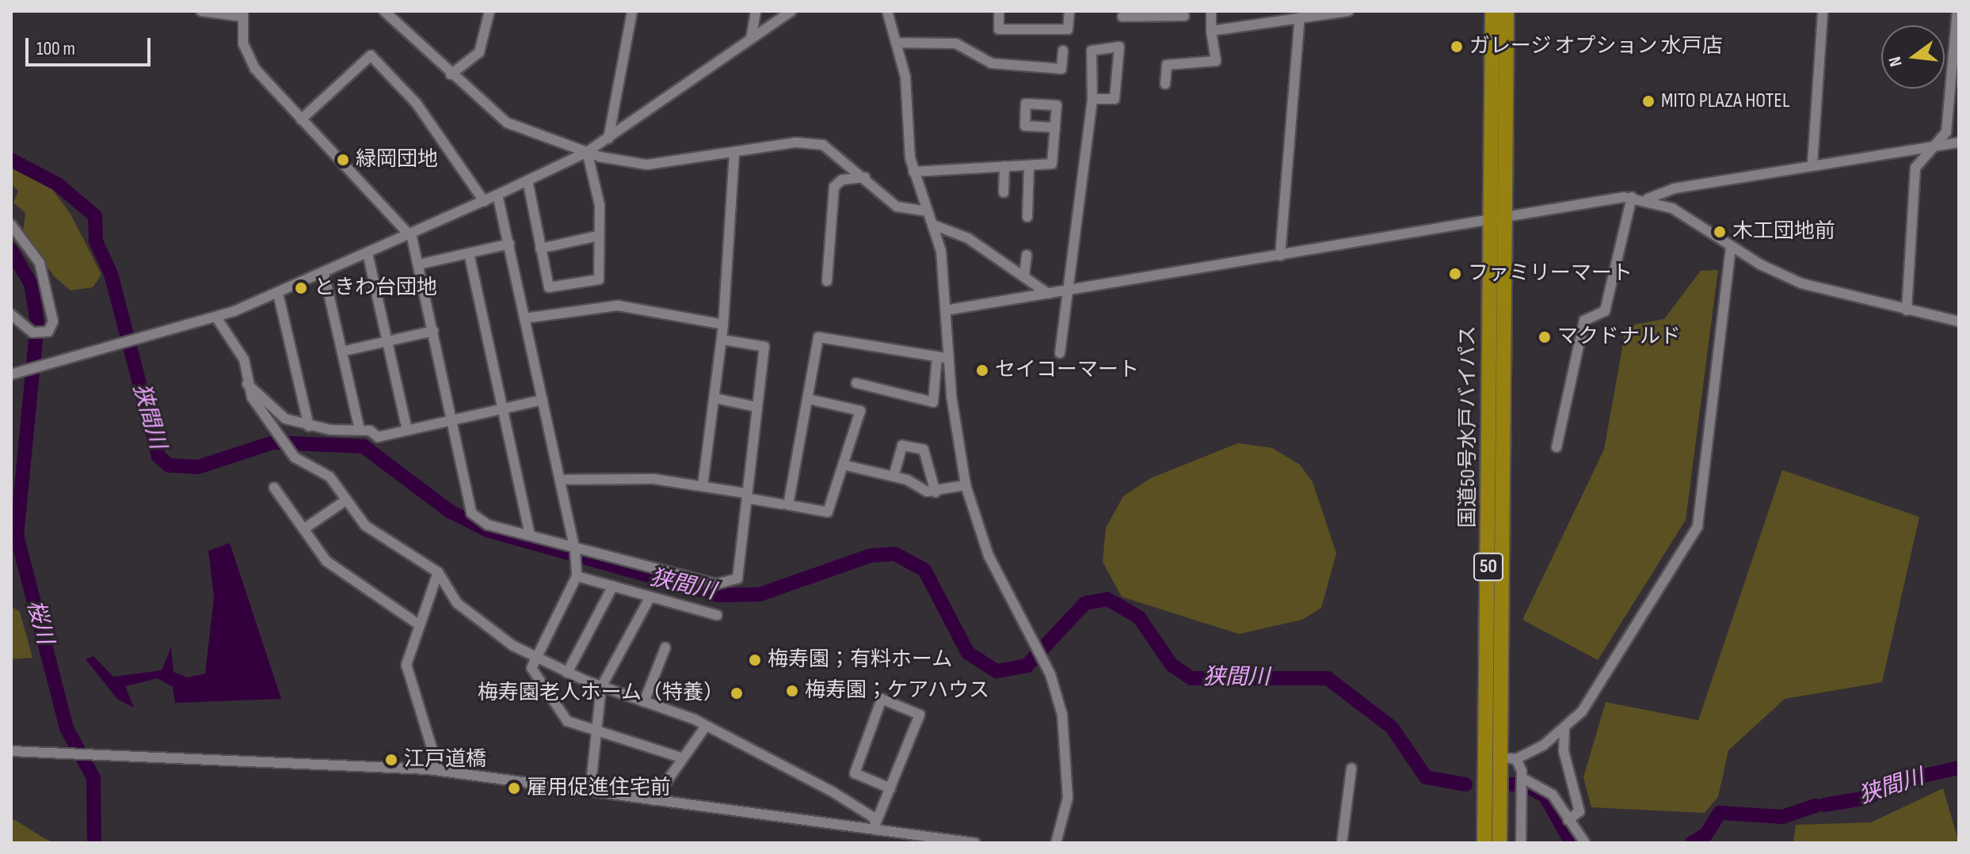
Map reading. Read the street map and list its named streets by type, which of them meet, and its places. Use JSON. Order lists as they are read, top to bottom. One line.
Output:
{"streets":{"highway":["国道50号水戸バイパス","50"]},"water":["狭間川","桜川"],"places":["ガレージ オプション 水戸店","MITO PLAZA HOTEL","緑岡団地","木工団地前","ファミリーマート","ときわ台団地","マクドナルド","セイコーマート","梅寿園；有料ホーム","梅寿園；ケアハウス","梅寿園老人ホーム（特養）","江戸道橋","雇用促進住宅前"],"scale_bar":"100 m","north":"left"}
